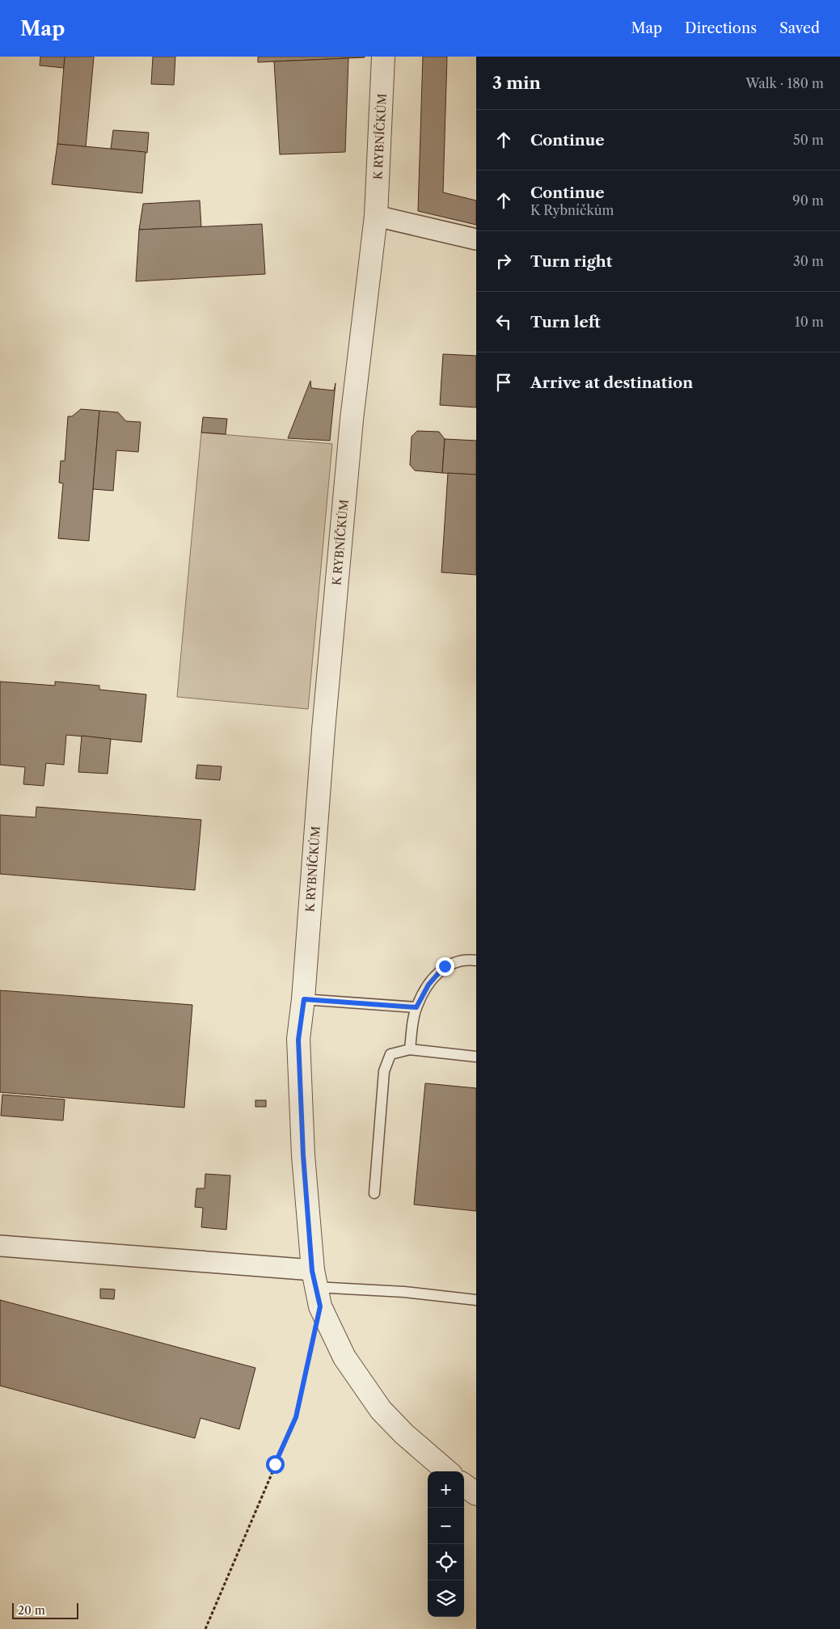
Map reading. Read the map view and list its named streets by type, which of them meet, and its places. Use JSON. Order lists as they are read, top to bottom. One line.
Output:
{"streets":{"street":["K RYBNÍČKŮM"]},"scale_bar":"20 m","page":{"header":"Map","nav":["Map","Directions","Saved"],"heading":["3 min","Walk · 180 m"],"list":[["Continue","50 m"],["Continue","K Rybníčkům","90 m"],["Turn right","30 m"],["Turn left","10 m"],"Arrive at destination"],"map_buttons":["+","−"],"scale":"20 m"}}
